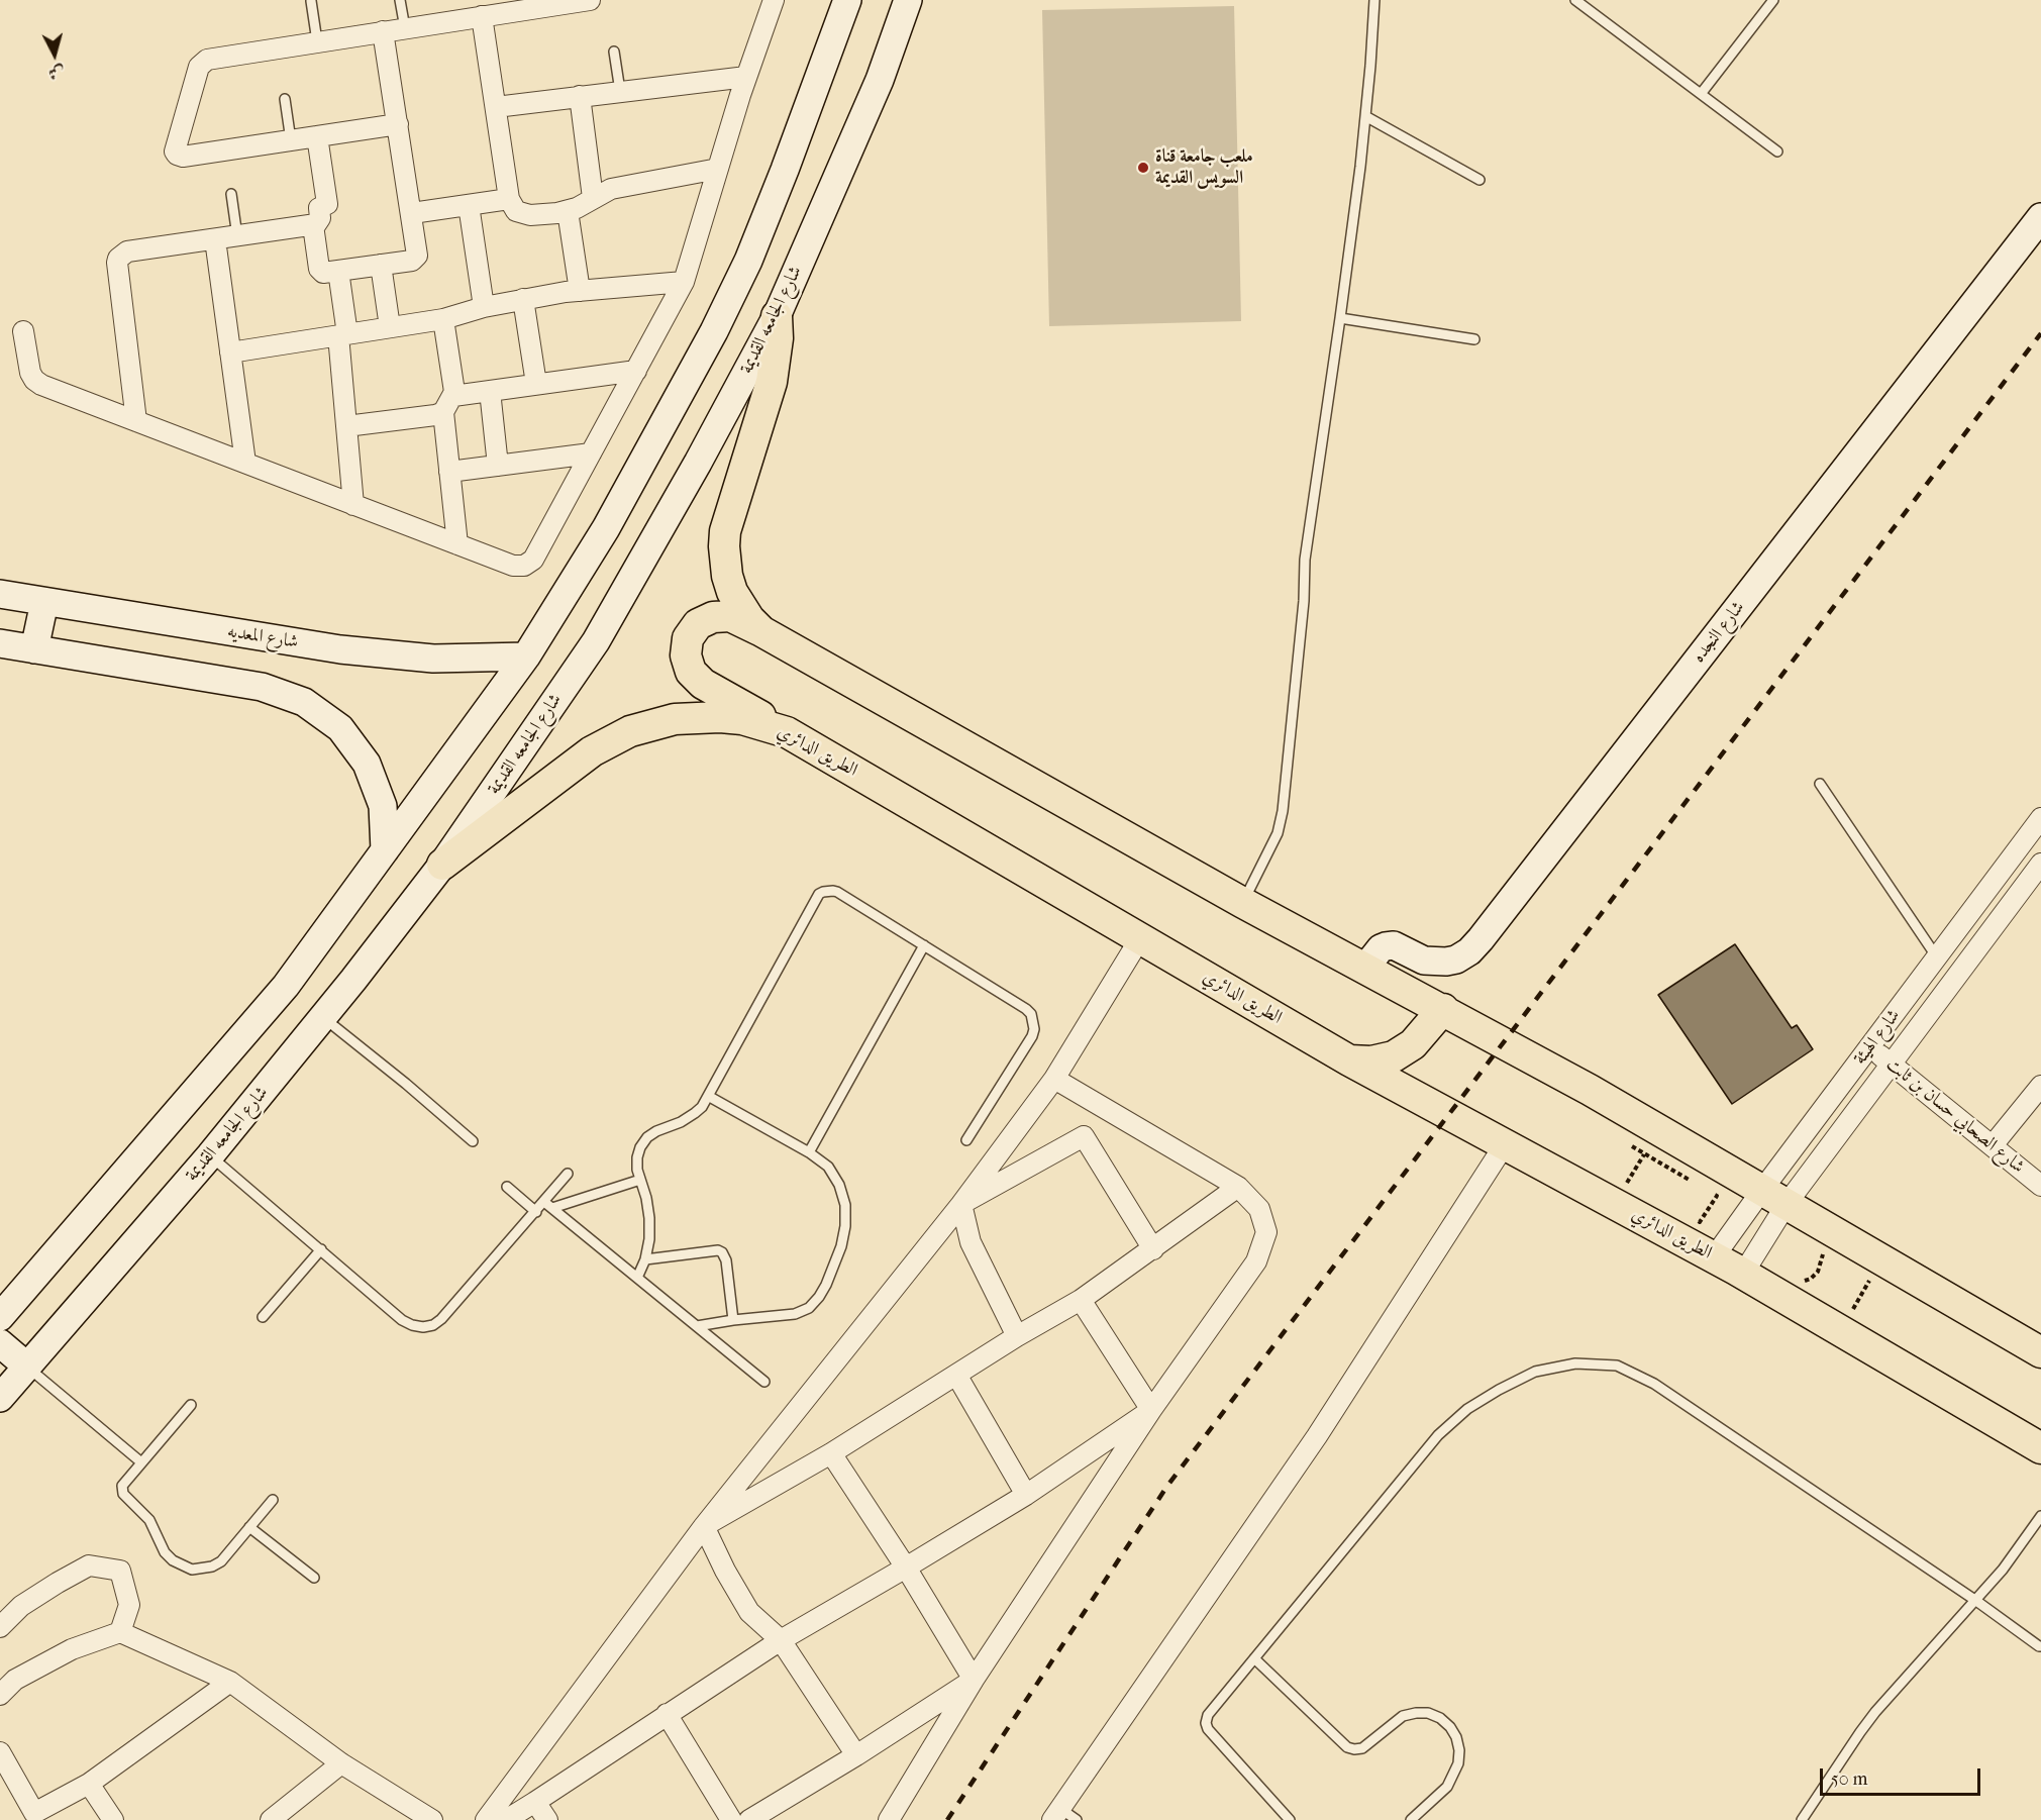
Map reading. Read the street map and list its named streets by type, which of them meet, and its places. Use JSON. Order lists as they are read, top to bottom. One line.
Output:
{"streets":{"main road":["شارع الجامعه القديمة","شارع النجده","شارع المعديه","الطريق الدائري"],"street":["شارع الهيئة","شارع الصحابي حسان بن ثابت"]},"crossings":[["شارع الجامعه القديمة","الطريق الدائري"],["الطريق الدائري","شارع الهيئة"],["شارع الهيئة","شارع الصحابي حسان بن ثابت"]],"places":["ملعب جامعة قناة السويس القديمة"],"scale_bar":"50 m","north":"bottom"}
